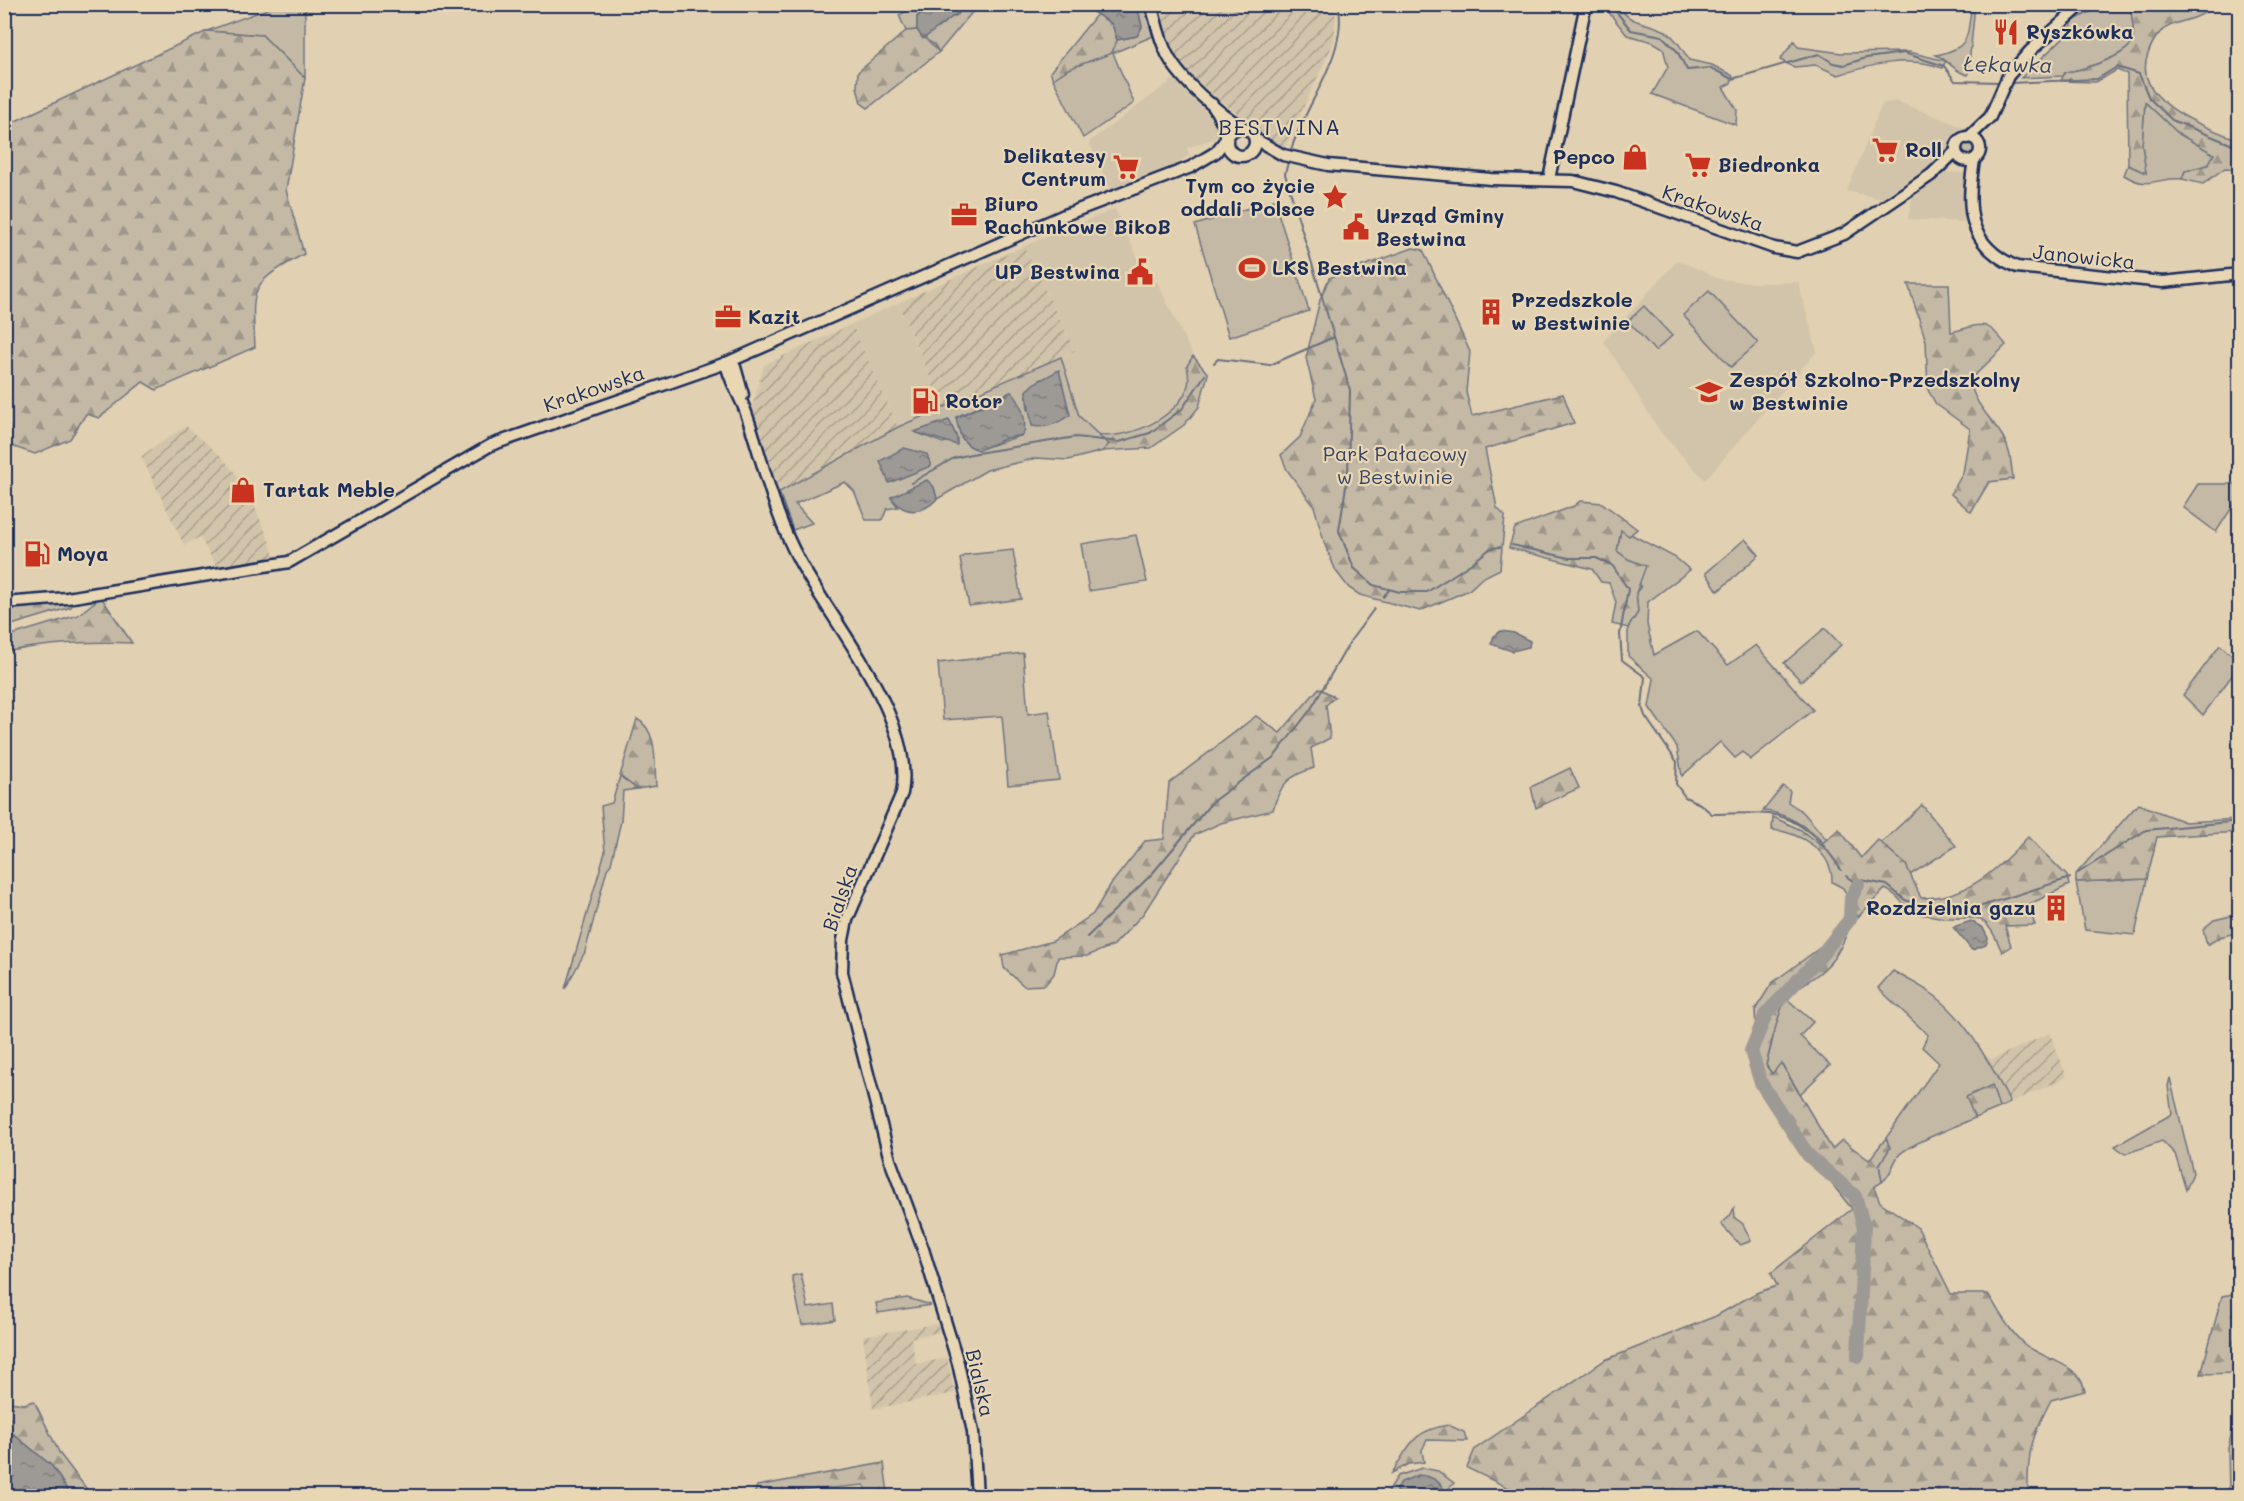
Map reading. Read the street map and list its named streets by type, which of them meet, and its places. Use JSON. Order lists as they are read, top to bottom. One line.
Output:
{"streets":{"street":["Krakowska","Janowicka","Bialska"]},"crossings":[["Krakowska","Janowicka"],["Krakowska","Bialska"]],"districts":["BESTWINA"],"water":["Łękawka"],"parks":["Park Pałacowy w Bestwinie"],"places":{"restaurant":["Ryszkówka"],"supermarket":["Roll","Biedronka","Delikatesy Centrum"],"shop":["Pepco","Tartak Meble"],"place":["Tym co życie oddali Polsce"],"office":["Biuro Rachunkowe BikoB","Kazit"],"public building":["Urząd Gminy Bestwina","UP Bestwina"],"sports":["LKS Bestwina"],"building":["Przedszkole w Bestwinie","Rozdzielnia gazu"],"school or university":["Zespół Szkolno-Przedszkolny w Bestwinie"],"fuel station":["Rotor","Moya"]}}
